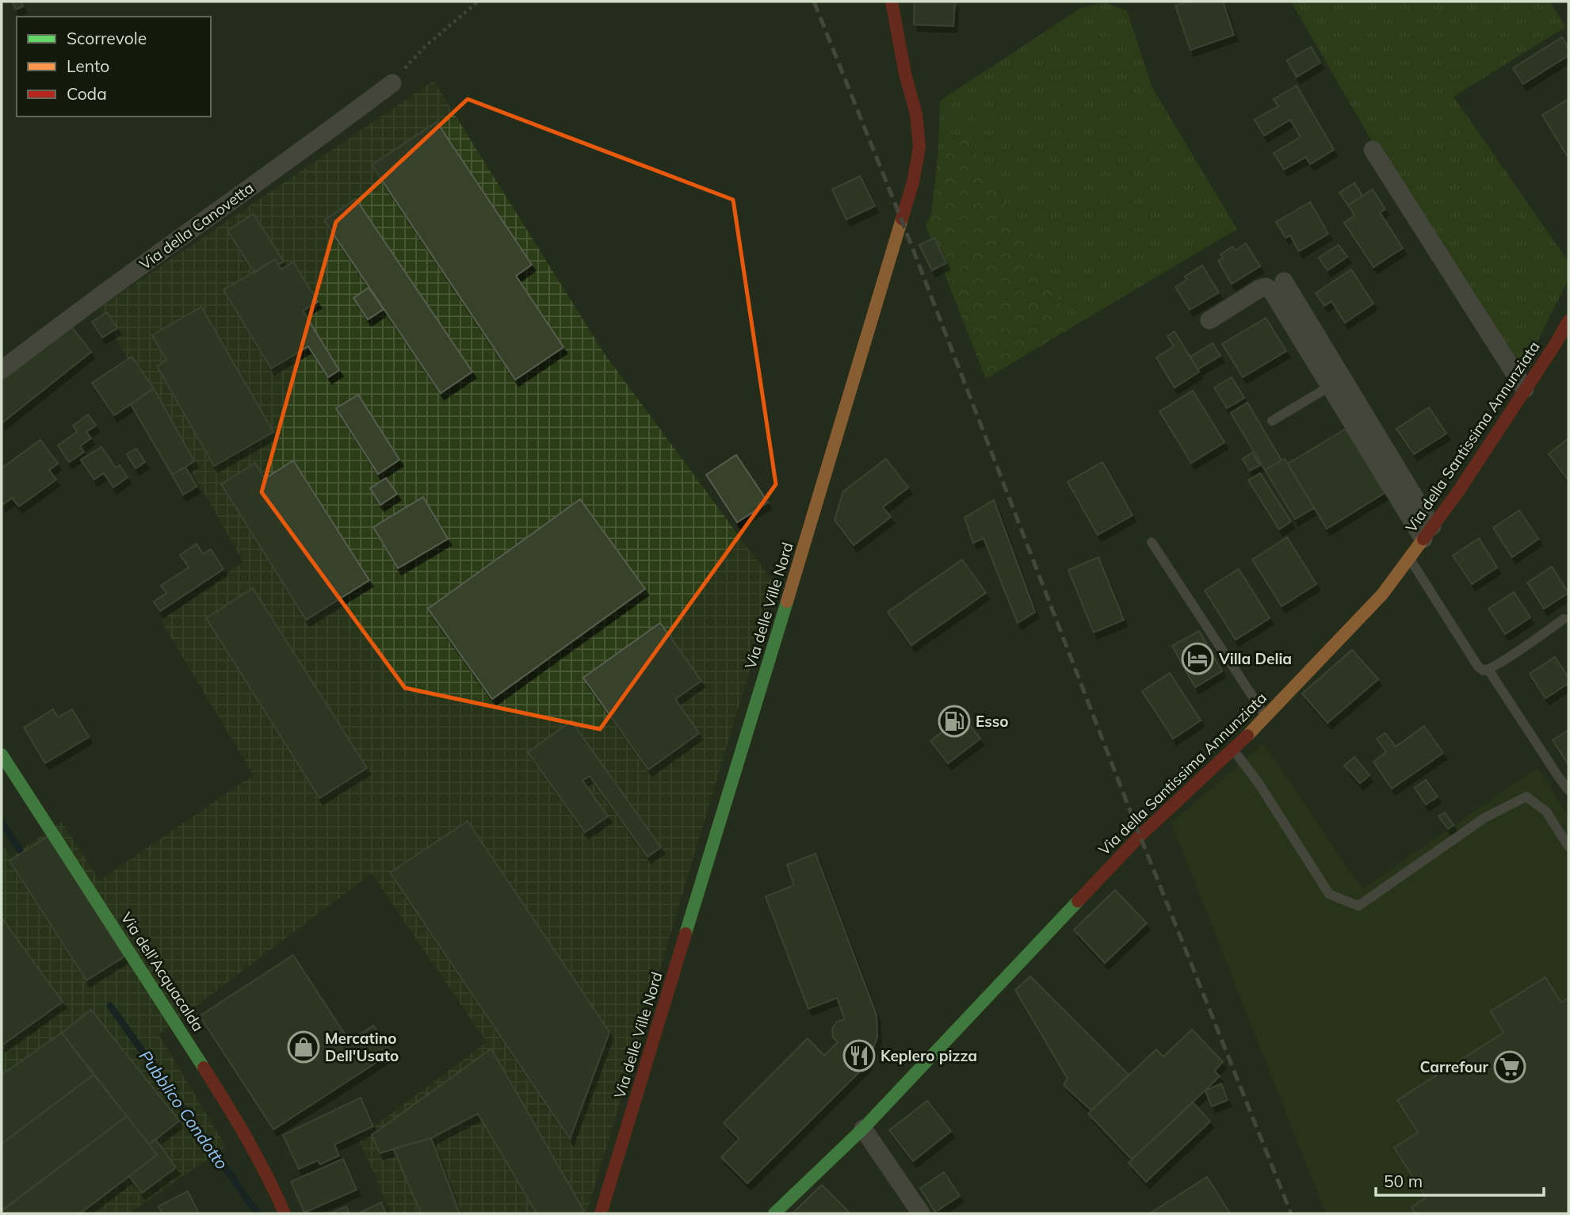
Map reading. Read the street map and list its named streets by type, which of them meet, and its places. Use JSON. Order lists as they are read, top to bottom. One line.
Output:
{"streets":{"street":["Via della Canovetta","Via della Santissima Annunziata","Via delle Ville Nord","Via dell'Acquacalda"]},"water":["Pubblico Condotto"],"places":{"hotel":["Villa Delia"],"fuel station":["Esso"],"shop":["Mercatino Dell'Usato"],"restaurant":["Keplero pizza"],"supermarket":["Carrefour"]},"legend":["Scorrevole","Lento","Coda"],"scale_bar":"50 m"}
